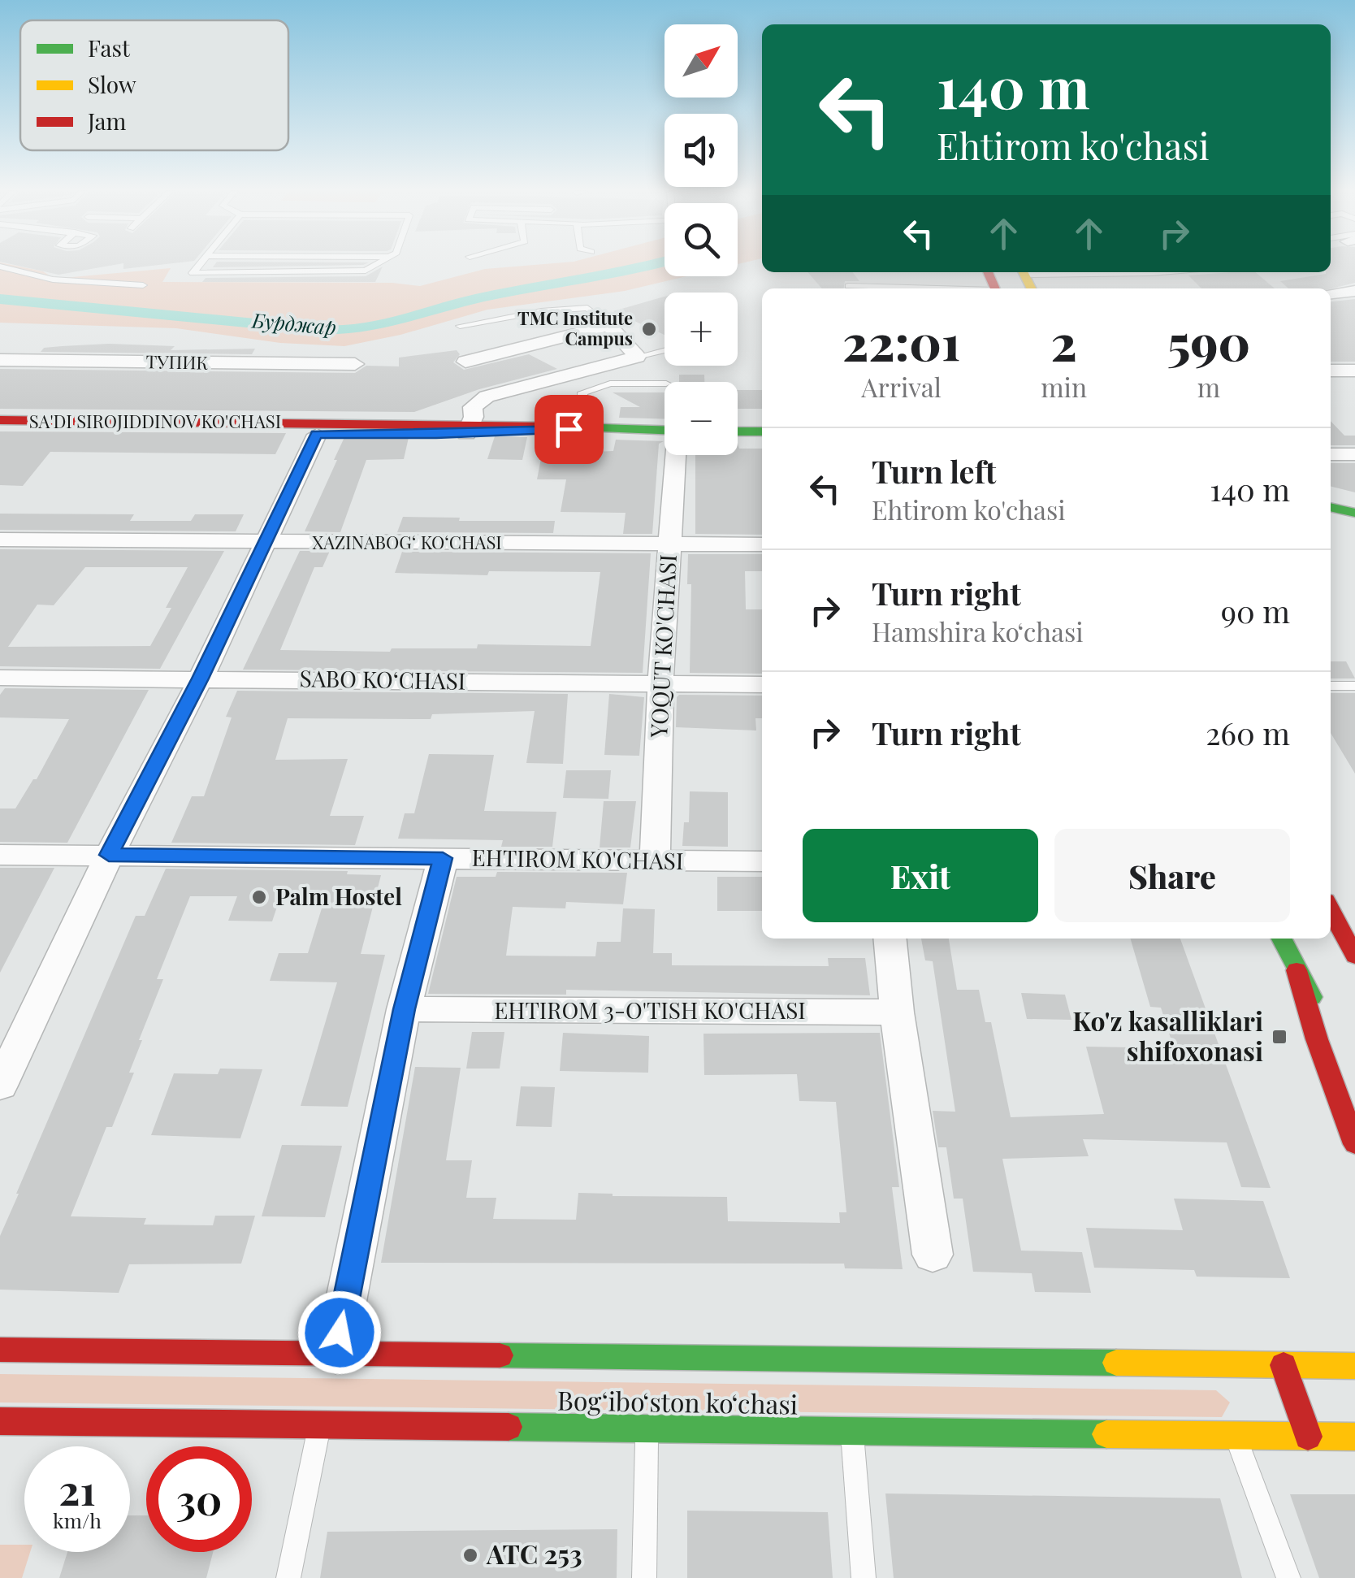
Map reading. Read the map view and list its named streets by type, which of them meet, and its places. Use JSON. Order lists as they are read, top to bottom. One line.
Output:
{"streets":{"street":["ТУПИК","SA'DI SIROJIDDINOV KO'CHASI","XAZINABOG‘ KO‘CHASI","YOQUT KO'CHASI","SABO KO‘CHASI","EHTIROM KO'CHASI","EHTIROM 3-O'TISH KO'CHASI","Bogʻiboʻston koʻchasi"]},"crossings":[["XAZINABOG‘ KO‘CHASI","YOQUT KO'CHASI"],["YOQUT KO'CHASI","SABO KO‘CHASI"],["YOQUT KO'CHASI","EHTIROM KO'CHASI"]],"water":["Бурджар"],"places":{"other":["TMC Institute Campus","Palm Hostel","АТС 253"],"transit":["Ko'z kasalliklari shifoxonasi"]},"legend":["Fast","Slow","Jam"],"north":"top right","page":{"map_buttons":["+","−"],"turn":["140 m","Ehtirom ko'chasi"],"eta":["22:01","Arrival","2","min","590","m"],"list":[{"name":"Turn left","note":"Ehtirom ko'chasi","value":"140 m"},{"name":"Turn right","note":"Hamshira ko‘chasi","value":"90 m"},{"name":"Turn right","value":"260 m"}],"buttons":["Exit","Share"],"speed":"21 km/h","limit":"30"}}
